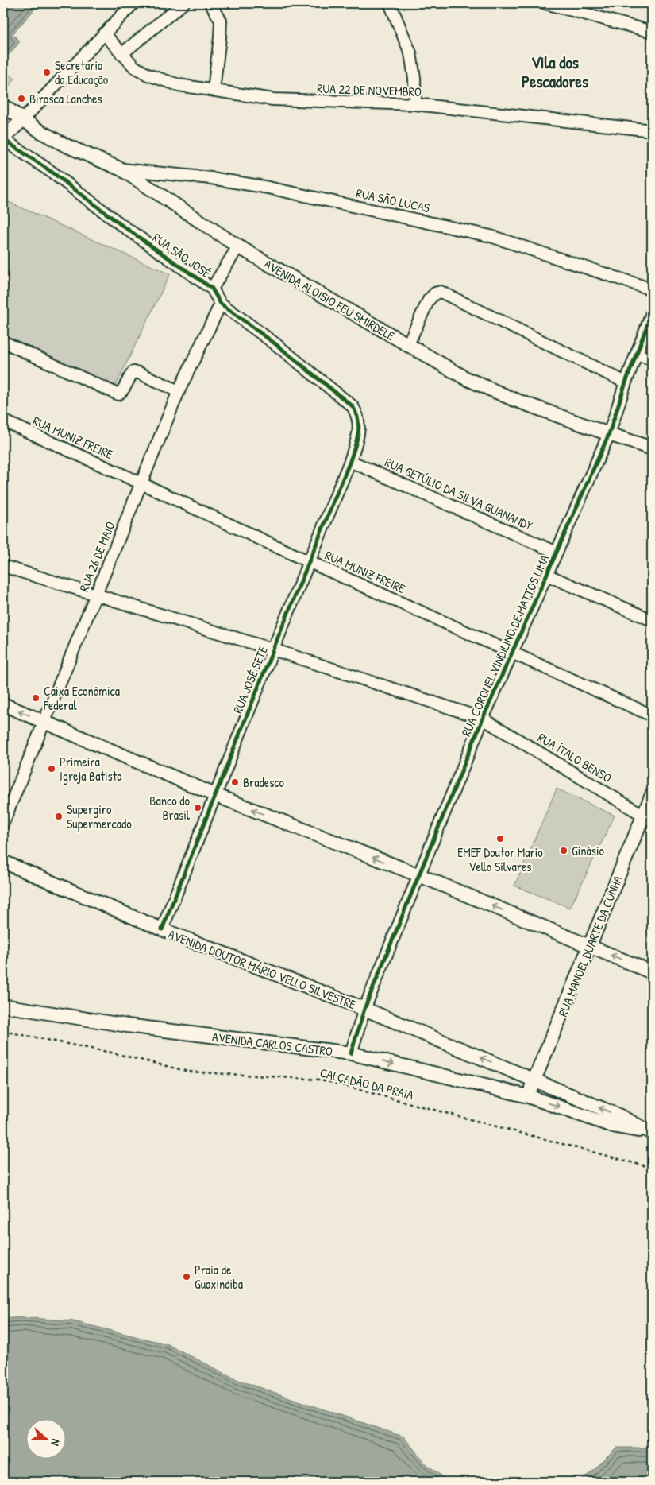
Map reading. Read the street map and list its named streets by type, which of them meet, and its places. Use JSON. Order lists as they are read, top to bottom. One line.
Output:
{"streets":{"street":["RUA 22 DE NOVEMBRO","RUA SÃO LUCAS","RUA SÃO JOSÉ","AVENIDA ALOISIO FEU SMIRDELE","RUA MUNIZ FREIRE","RUA GETÚLIO DA SILVA GUANANDY","RUA 26 DE MAIO","RUA CORONEL VINDILINO DE MATTOS LIMA","RUA JOSÉ SETE","RUA ÍTALO BENSO","RUA MANOEL DUARTE DA CUNHA","AVENIDA DOUTOR MÁRIO VELLO SILVESTRE","AVENIDA CARLOS CASTRO"],"path":["CALÇADÃO DA PRAIA"]},"crossings":[["RUA SÃO LUCAS","AVENIDA ALOISIO FEU SMIRDELE"],["RUA SÃO JOSÉ","RUA 26 DE MAIO"],["RUA SÃO JOSÉ","RUA JOSÉ SETE"],["AVENIDA ALOISIO FEU SMIRDELE","RUA CORONEL VINDILINO DE MATTOS LIMA"],["RUA MUNIZ FREIRE","RUA 26 DE MAIO"],["RUA MUNIZ FREIRE","RUA CORONEL VINDILINO DE MATTOS LIMA"],["RUA MUNIZ FREIRE","RUA JOSÉ SETE"],["RUA GETÚLIO DA SILVA GUANANDY","RUA CORONEL VINDILINO DE MATTOS LIMA"],["RUA GETÚLIO DA SILVA GUANANDY","RUA JOSÉ SETE"],["RUA 26 DE MAIO","RUA ÍTALO BENSO"],["RUA CORONEL VINDILINO DE MATTOS LIMA","RUA ÍTALO BENSO"],["RUA CORONEL VINDILINO DE MATTOS LIMA","AVENIDA DOUTOR MÁRIO VELLO SILVESTRE"],["RUA CORONEL VINDILINO DE MATTOS LIMA","AVENIDA CARLOS CASTRO"],["RUA JOSÉ SETE","RUA ÍTALO BENSO"],["RUA JOSÉ SETE","AVENIDA DOUTOR MÁRIO VELLO SILVESTRE"],["RUA ÍTALO BENSO","RUA MANOEL DUARTE DA CUNHA"],["RUA MANOEL DUARTE DA CUNHA","AVENIDA DOUTOR MÁRIO VELLO SILVESTRE"],["RUA MANOEL DUARTE DA CUNHA","AVENIDA CARLOS CASTRO"],["AVENIDA DOUTOR MÁRIO VELLO SILVESTRE","AVENIDA CARLOS CASTRO"]],"one_way":["AVENIDA DOUTOR MÁRIO VELLO SILVESTRE","AVENIDA CARLOS CASTRO"],"districts":["Vila dos Pescadores"],"places":["Secretaria da Educação","Birosca Lanches","Caixa Econômica Federal","Primeira Igreja Batista","Bradesco","Banco do Brasil","Supergiro Supermercado","EMEF Doutor Mario Vello Silvares","Ginásio","Praia de Guaxindiba"],"north":"right"}
